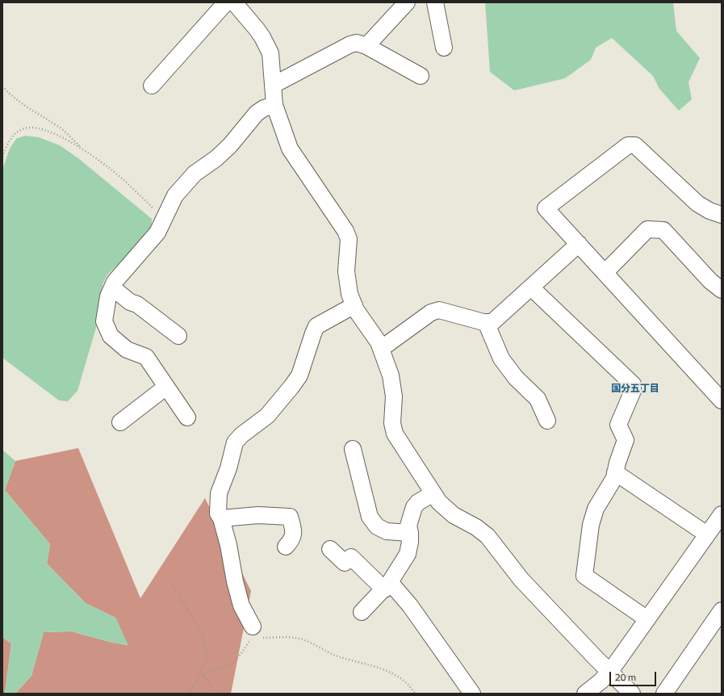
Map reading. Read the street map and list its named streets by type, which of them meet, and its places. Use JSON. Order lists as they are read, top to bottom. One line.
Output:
{"districts":["国分五丁目"],"scale_bar":"20 m"}
